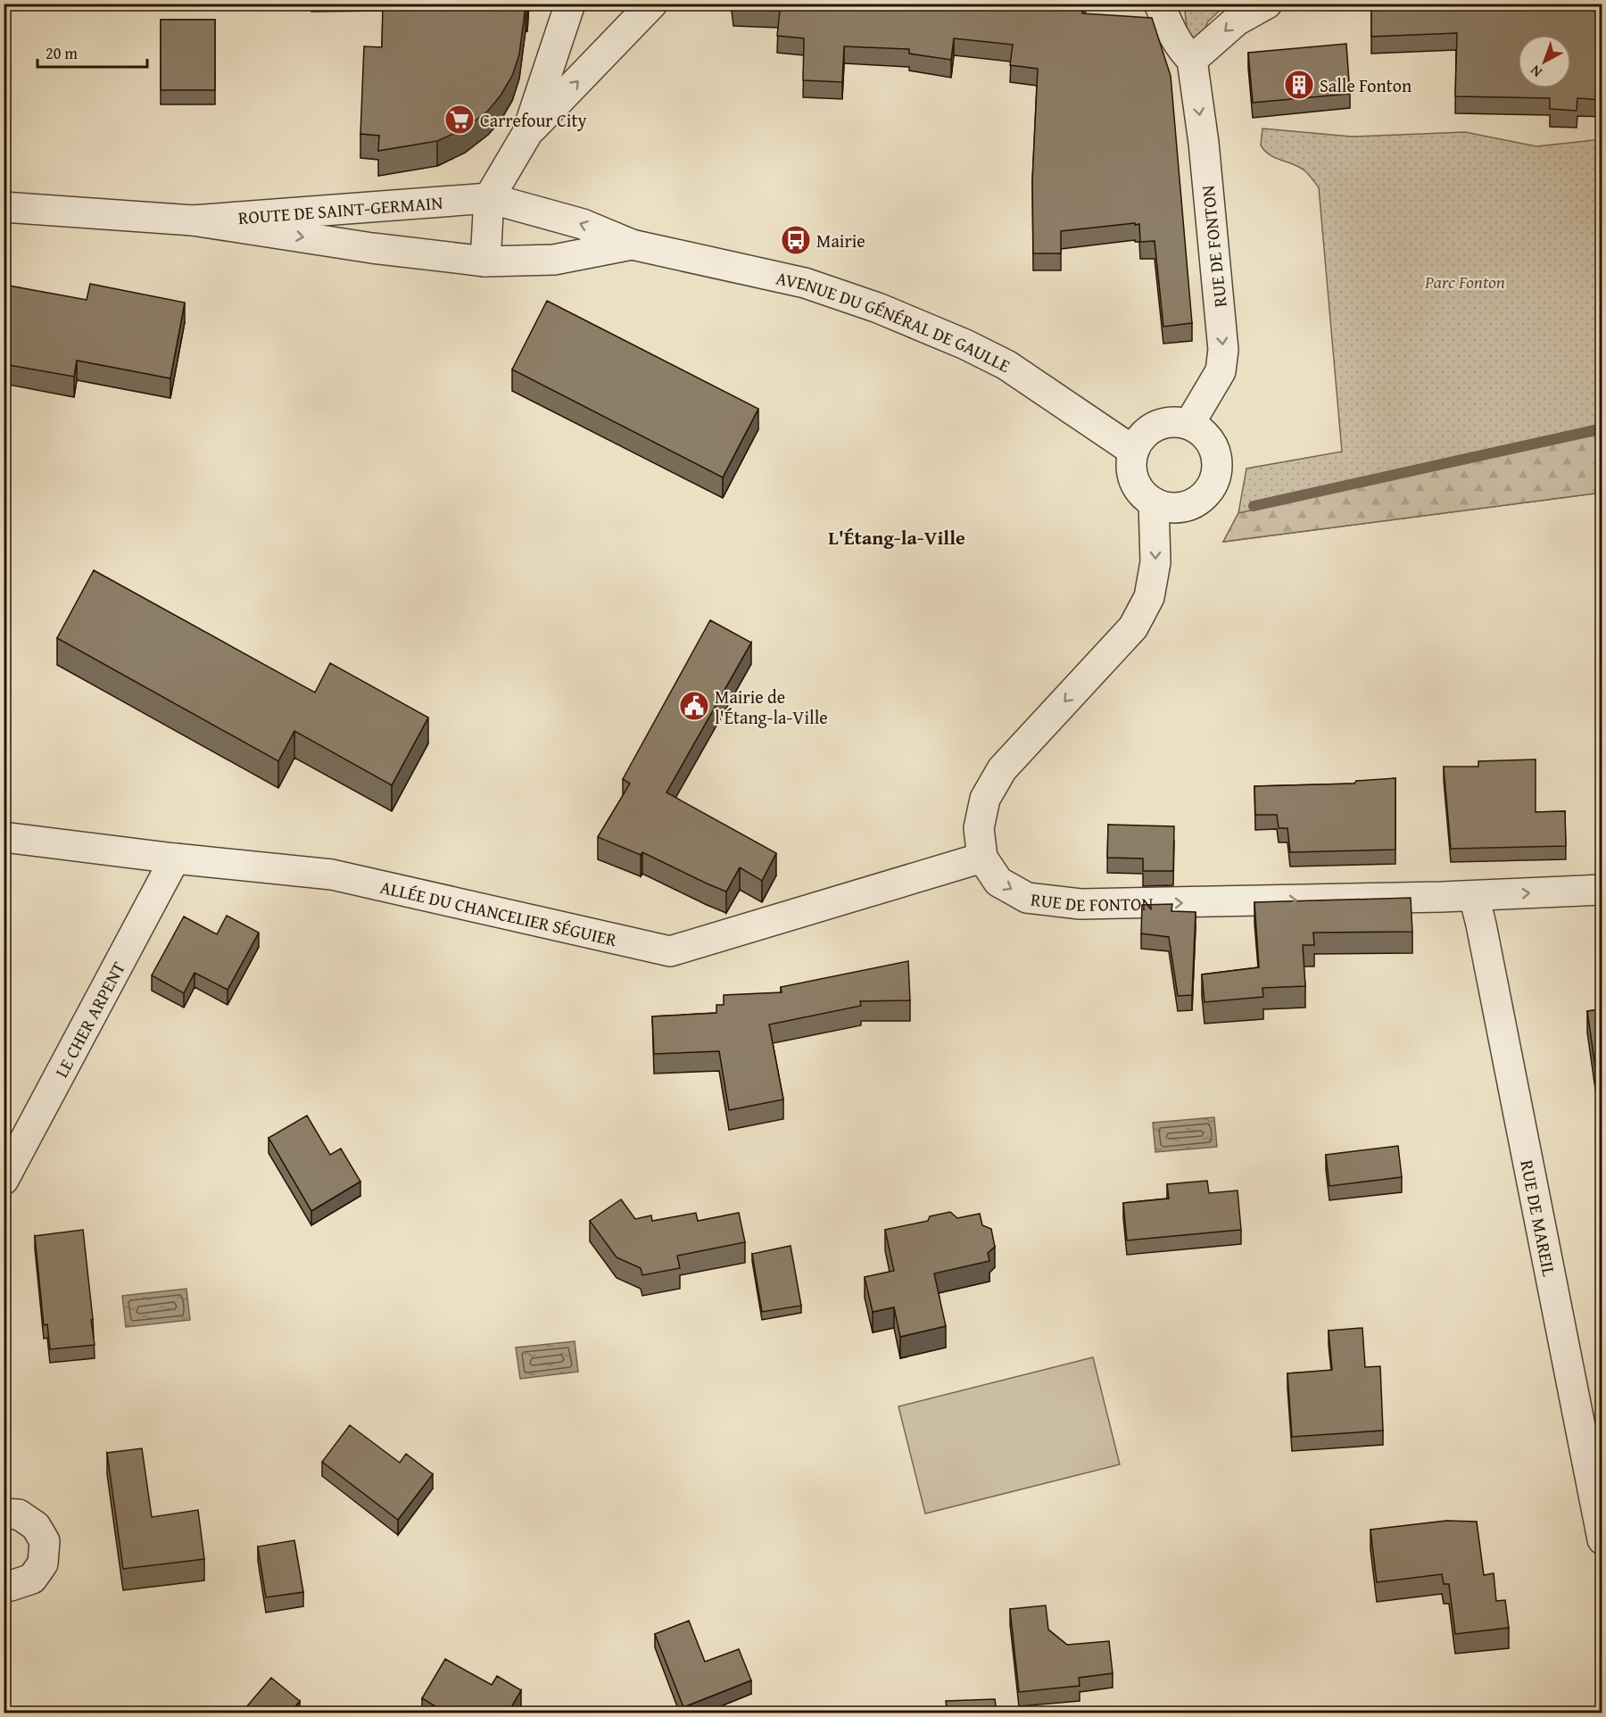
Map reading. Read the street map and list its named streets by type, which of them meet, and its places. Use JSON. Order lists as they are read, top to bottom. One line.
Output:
{"streets":{"street":["ROUTE DE SAINT-GERMAIN","RUE DE FONTON","AVENUE DU GÉNÉRAL DE GAULLE","ALLÉE DU CHANCELIER SÉGUIER","LE CHER ARPENT","RUE DE MAREIL"]},"crossings":[["ROUTE DE SAINT-GERMAIN","AVENUE DU GÉNÉRAL DE GAULLE"],["RUE DE FONTON","AVENUE DU GÉNÉRAL DE GAULLE"],["RUE DE FONTON","ALLÉE DU CHANCELIER SÉGUIER"],["RUE DE FONTON","RUE DE MAREIL"],["ALLÉE DU CHANCELIER SÉGUIER","LE CHER ARPENT"]],"districts":["L'Étang-la-Ville"],"parks":["Parc Fonton"],"places":{"building":["Salle Fonton"],"supermarket":["Carrefour City"],"bus stop":["Mairie"],"public building":["Mairie de l'Étang-la-Ville"]},"scale_bar":"20 m","north":"bottom left"}
